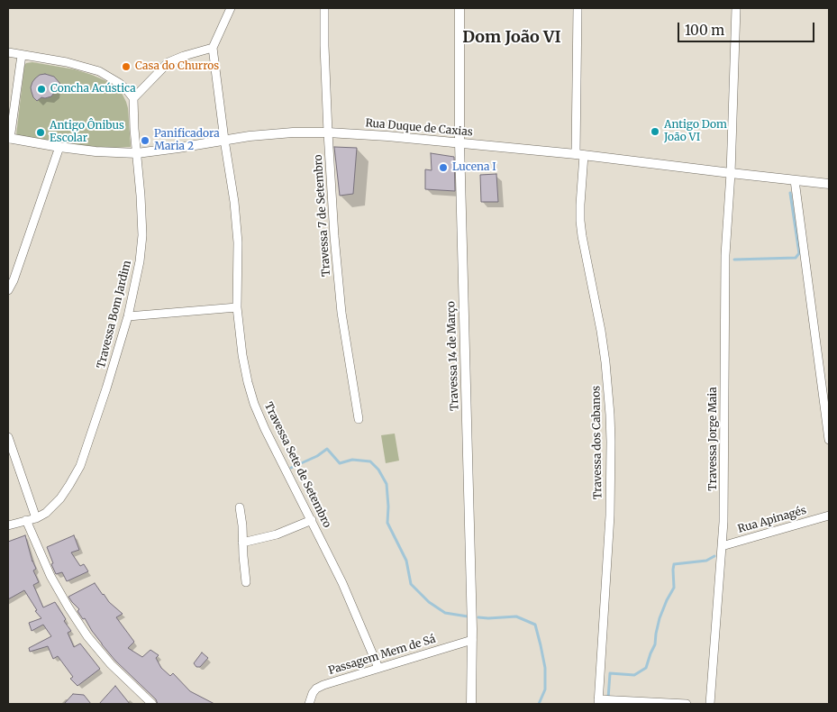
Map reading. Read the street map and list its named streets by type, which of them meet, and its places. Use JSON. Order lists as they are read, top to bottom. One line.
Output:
{"streets":{"street":["Rua Duque de Caxias","Travessa 7 de Setembro","Travessa Bom Jardim","Travessa 14 de Março","Travessa Jorge Maia","Travessa dos Cabanos","Travessa Sete de Setembro","Rua Apinagés","Passagem Mem de Sá"]},"crossings":[["Rua Duque de Caxias","Travessa 7 de Setembro"],["Rua Duque de Caxias","Travessa Bom Jardim"],["Rua Duque de Caxias","Travessa 14 de Março"],["Rua Duque de Caxias","Travessa Jorge Maia"],["Rua Duque de Caxias","Travessa dos Cabanos"],["Rua Duque de Caxias","Travessa Sete de Setembro"],["Travessa 14 de Março","Passagem Mem de Sá"],["Travessa Jorge Maia","Rua Apinagés"],["Travessa Sete de Setembro","Passagem Mem de Sá"]],"districts":["Dom João VI"],"places":["Casa do Churros","Concha Acústica","Antigo Dom João VI","Antigo Ônibus Escolar","Panificadora Maria 2","Lucena I"],"scale_bar":"100 m"}
